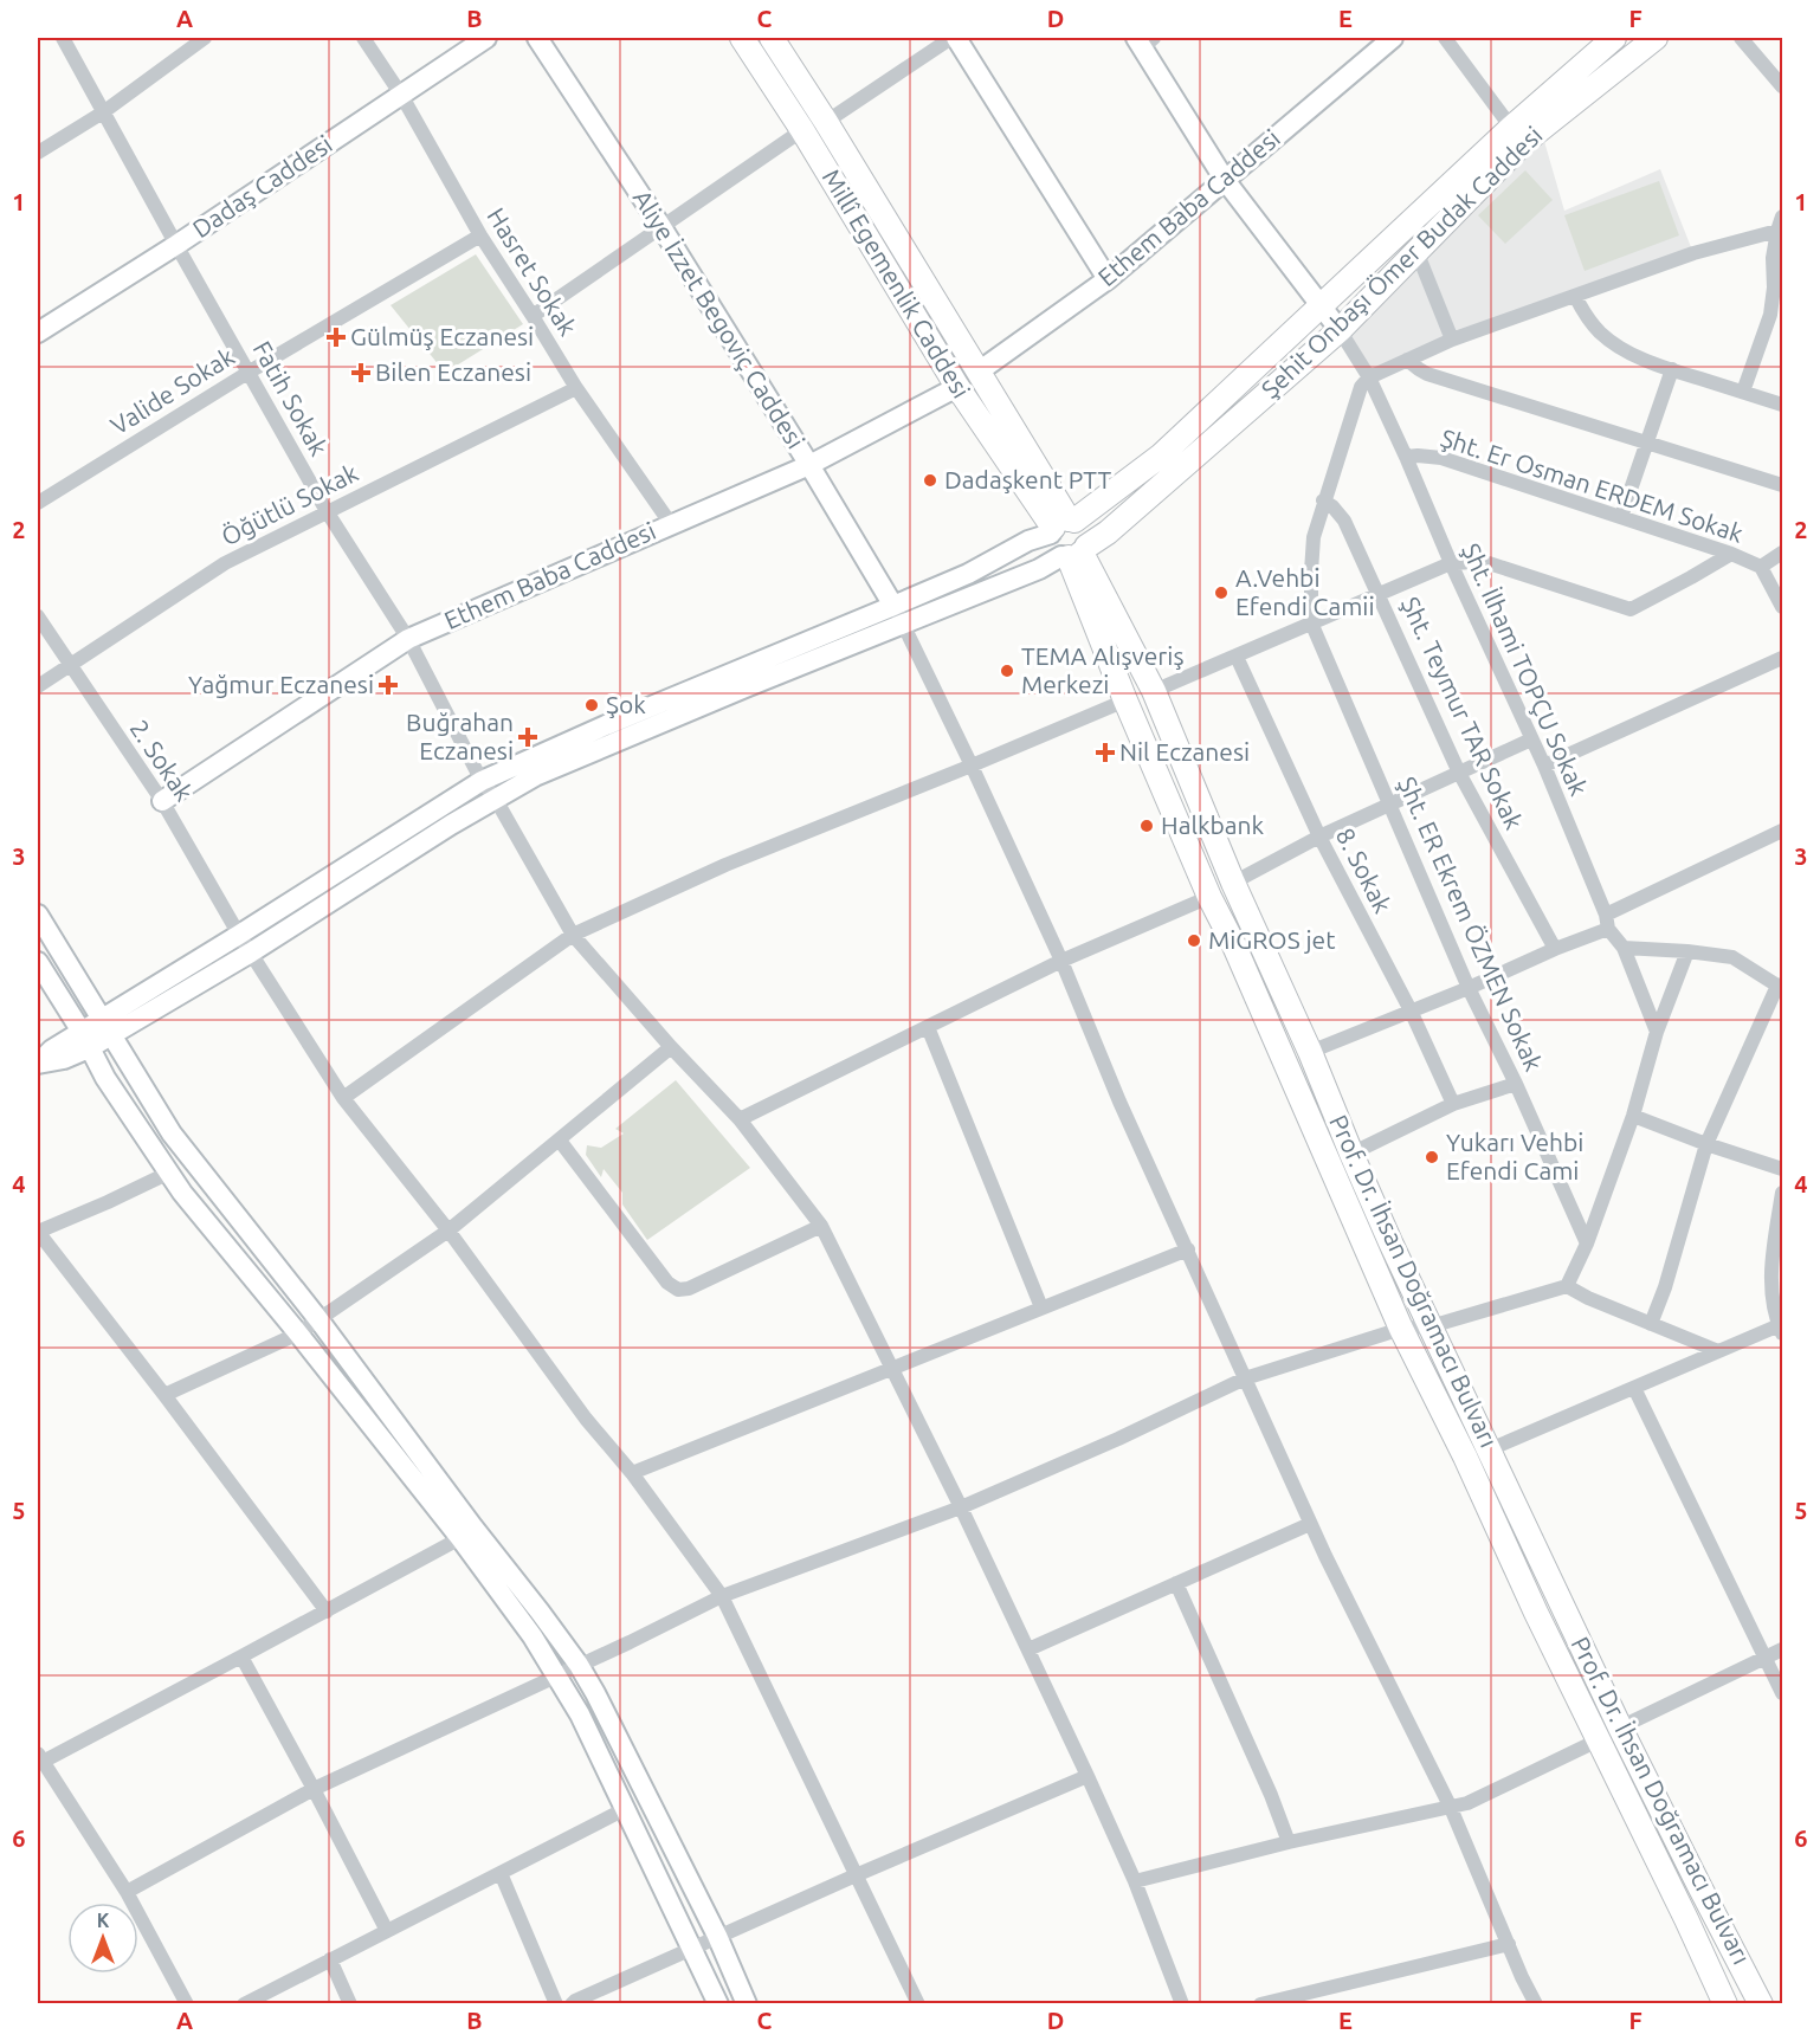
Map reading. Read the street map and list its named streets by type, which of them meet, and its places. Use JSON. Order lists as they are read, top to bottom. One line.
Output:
{"streets":{"main road":["Şehit Onbaşı Ömer Budak Caddesi","Millî Egemenlik Caddesi","Prof. Dr. İhsan Doğramacı Bulvarı"],"street":["Dadaş Caddesi","Ethem Baba Caddesi","Hasret Sokak","Aliye İzzet Begoviç Caddesi","Valide Sokak","Fatih Sokak","Şht. Er Osman ERDEM Sokak","Öğütlü Sokak","Şht. İlhami TOPÇU Sokak","Şht. Teymur TAR Sokak","2. Sokak","8. Sokak","Şht. ER Ekrem ÖZMEN Sokak"]},"crossings":[["Dadaş Caddesi","Hasret Sokak"],["Dadaş Caddesi","Fatih Sokak"],["Ethem Baba Caddesi","Hasret Sokak"],["Ethem Baba Caddesi","Millî Egemenlik Caddesi"],["Ethem Baba Caddesi","Aliye İzzet Begoviç Caddesi"],["Ethem Baba Caddesi","Fatih Sokak"],["Ethem Baba Caddesi","2. Sokak"],["Şehit Onbaşı Ömer Budak Caddesi","Millî Egemenlik Caddesi"],["Şehit Onbaşı Ömer Budak Caddesi","Şht. İlhami TOPÇU Sokak"],["Şehit Onbaşı Ömer Budak Caddesi","Prof. Dr. İhsan Doğramacı Bulvarı"],["Hasret Sokak","Valide Sokak"],["Hasret Sokak","Öğütlü Sokak"],["Valide Sokak","Fatih Sokak"],["Fatih Sokak","Öğütlü Sokak"],["Şht. Er Osman ERDEM Sokak","Şht. İlhami TOPÇU Sokak"],["Öğütlü Sokak","2. Sokak"]],"places":{"health":["Gülmüş Eczanesi","Bilen Eczanesi","Yağmur Eczanesi","Buğrahan Eczanesi","Nil Eczanesi"],"other":["Dadaşkent PTT","A.Vehbi Efendi Camii","TEMA Alışveriş Merkezi","Şok","Halkbank","MiGROS jet","Yukarı Vehbi Efendi Cami"]},"north":"top","grid":{"columns":["A","B","C","D","E","F"],"rows":["1","2","3","4","5","6"]}}
